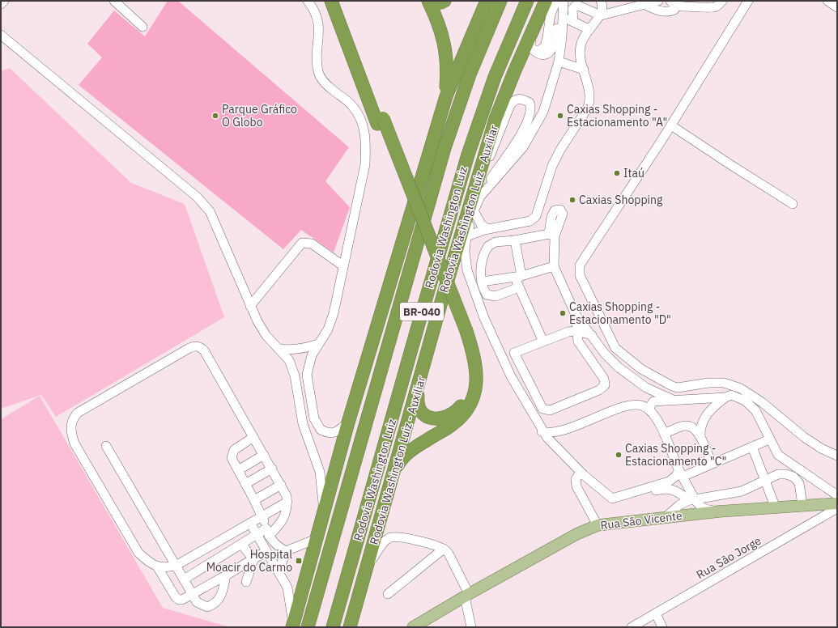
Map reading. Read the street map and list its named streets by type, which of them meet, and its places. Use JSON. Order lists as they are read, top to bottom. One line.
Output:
{"streets":{"highway":["Rodovia Washington Luiz - Auxiliar","Rodovia Washington Luiz","BR-040"],"main road":["Rua Sāo Vicente"],"street":["Rua São Jorge"]},"places":{"other":["Parque Gráfico O Globo","Caxias Shopping - Estacionamento \"A\"","Itaú","Caxias Shopping","Caxias Shopping - Estacionamento \"D\"","Caxias Shopping - Estacionamento \"C\""],"transit":["Hospital Moacir do Carmo"]}}
